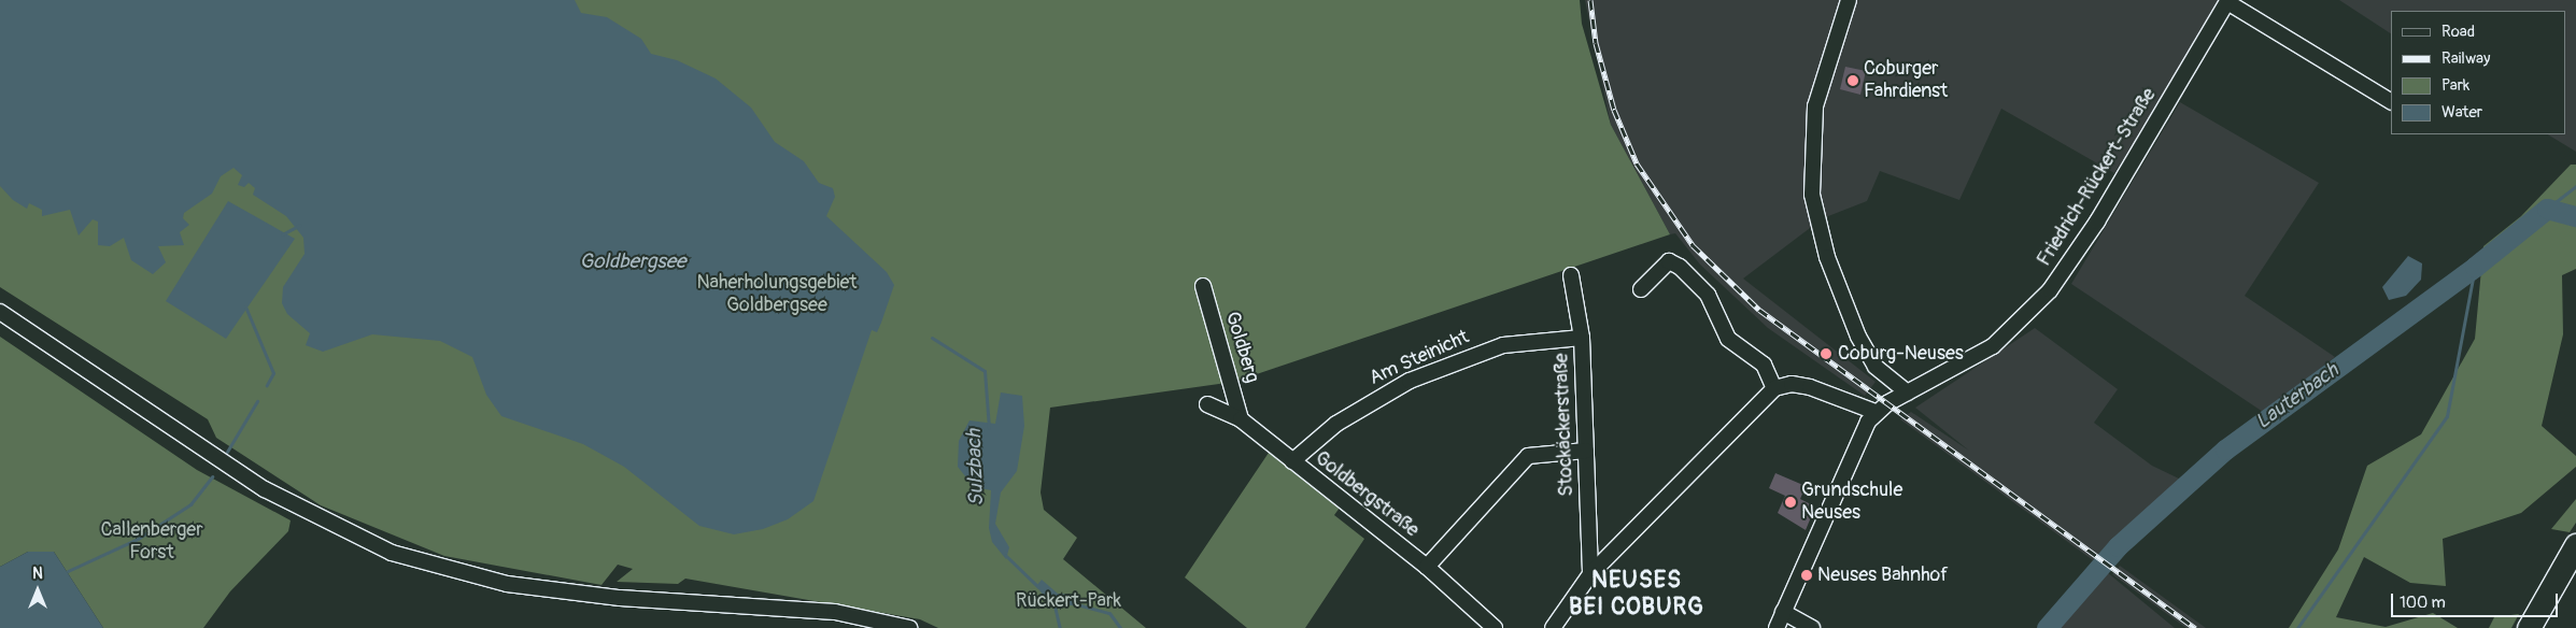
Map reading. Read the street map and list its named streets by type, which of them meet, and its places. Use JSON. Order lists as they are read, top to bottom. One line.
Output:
{"streets":{"street":["Friedrich-Rückert-Straße","Goldberg","Am Steinicht","Stockäckerstraße","Goldbergstraße"]},"crossings":[["Goldberg","Goldbergstraße"],["Am Steinicht","Stockäckerstraße"],["Am Steinicht","Goldbergstraße"]],"districts":["NEUSES BEI COBURG"],"water":["Goldbergsee","Lauterbach","Sulzbach"],"parks":["Naherholungsgebiet Goldbergsee","Callenberger Forst","Rückert-Park"],"places":["Coburger Fahrdienst","Coburg-Neuses","Grundschule Neuses","Neuses Bahnhof"],"legend":["Road","Railway","Park","Water"],"scale_bar":"100 m","north":"top"}
